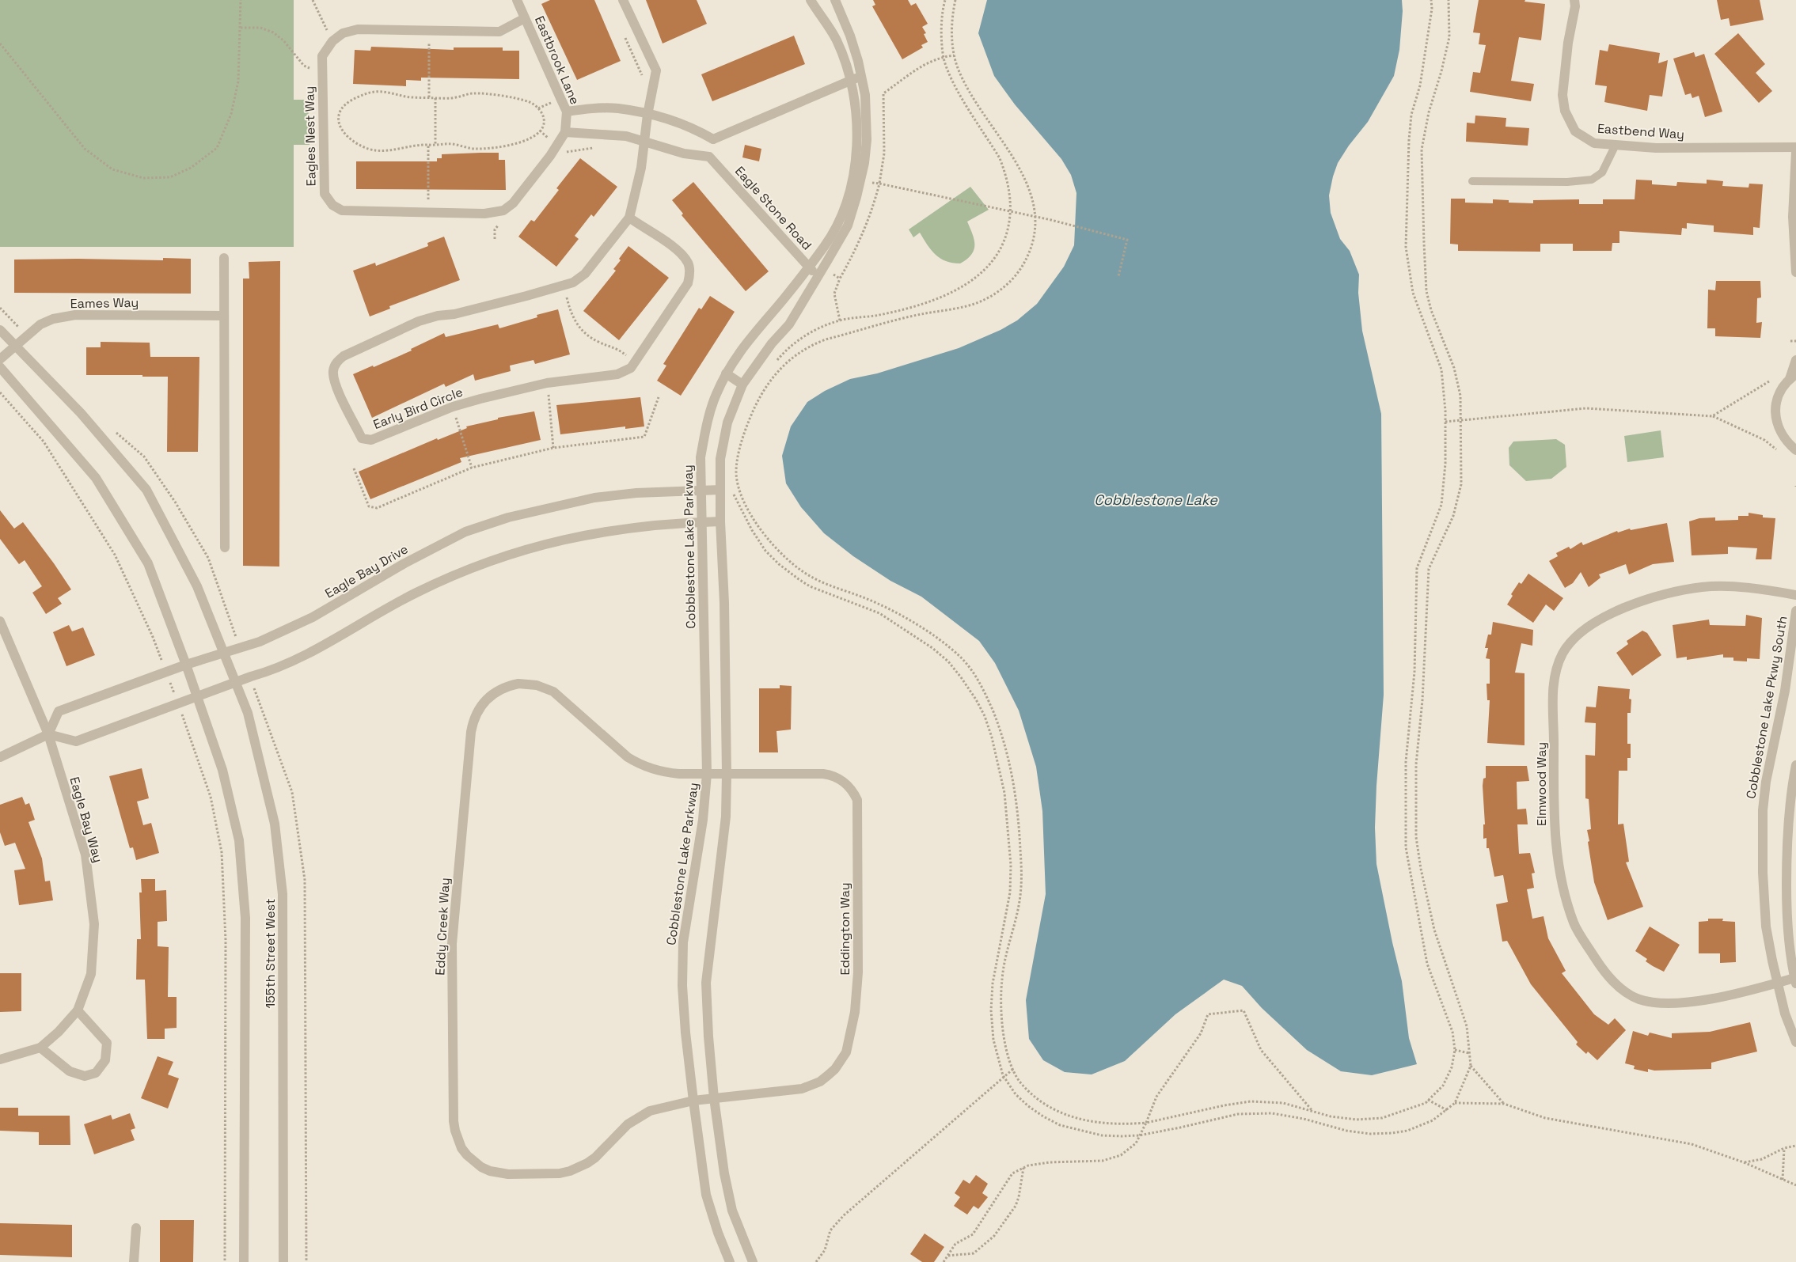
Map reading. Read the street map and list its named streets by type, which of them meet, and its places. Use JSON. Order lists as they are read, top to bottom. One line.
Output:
{"streets":{"street":["Eastbrook Lane","Eastbend Way","Eagles Nest Way","Eagle Stone Road","Eames Way","Early Bird Circle","Cobblestone Lake Parkway","Eagle Bay Drive","Cobblestone Lake Pkwy South","Elmwood Way","Eagle Bay Way","Eddy Creek Way","Eddington Way","155th Street West"]},"crossings":[["Eastbrook Lane","Eagles Nest Way"],["Eagle Stone Road","Cobblestone Lake Parkway"],["Eames Way","155th Street West"],["Cobblestone Lake Parkway","Eagle Bay Drive"],["Cobblestone Lake Parkway","Eddy Creek Way"],["Eagle Bay Drive","Eagle Bay Way"],["Eagle Bay Drive","155th Street West"],["Cobblestone Lake Pkwy South","Elmwood Way"],["Eddy Creek Way","Eddington Way"]],"water":["Cobblestone Lake"]}
